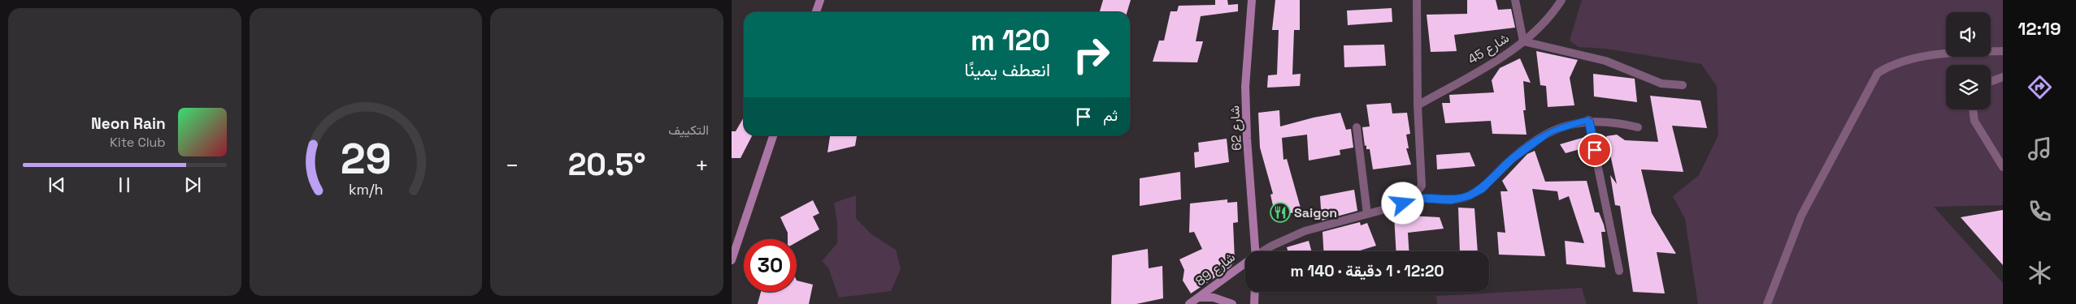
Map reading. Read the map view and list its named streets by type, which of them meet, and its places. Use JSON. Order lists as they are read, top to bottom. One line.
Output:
{"streets":{"street":["شارع 45","شارع 62","شارع 89"]},"places":{"restaurant":["Saigon"]},"page":{"tabs":"12:19","tile":"التكييف","turn":["120 m","انعطف يمينًا"],"then":"ثم","song":["Neon Rain","Kite Club"],"heat":["−","20.5°","+"],"limit":"30","trip":"12:20 · 1 دقيقة · 140 m","gauge":["29","km/h"]}}
